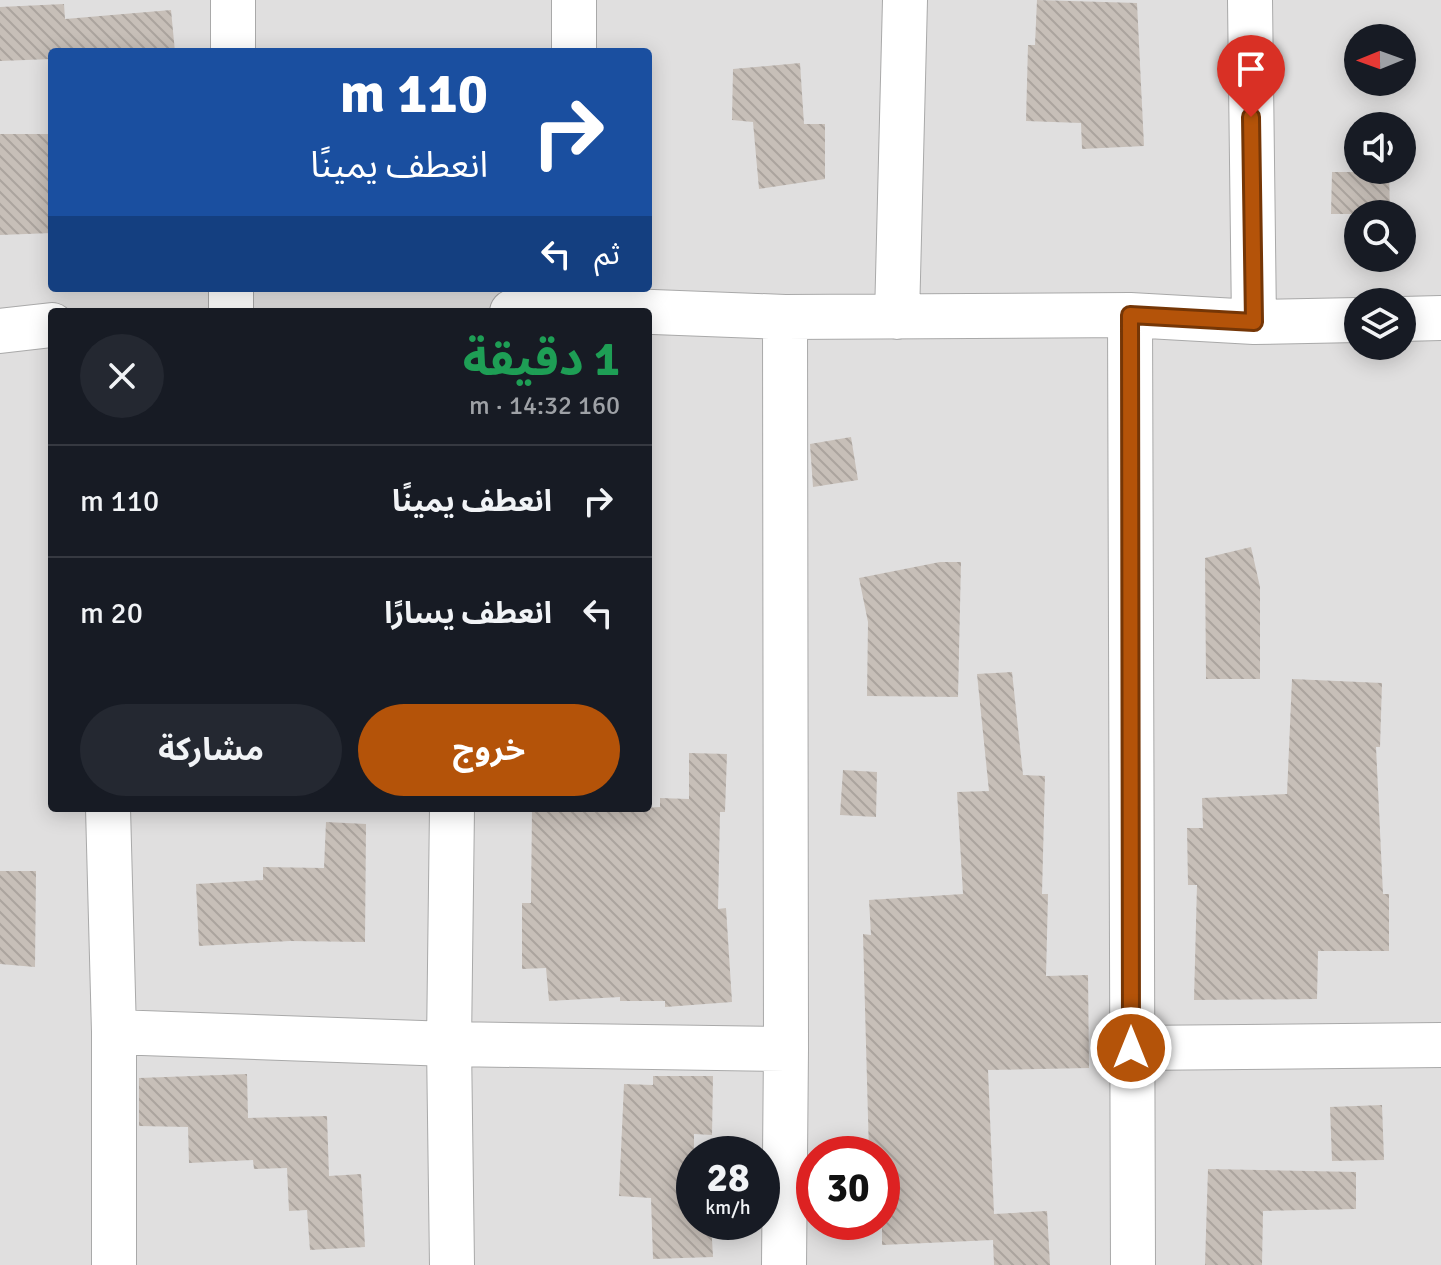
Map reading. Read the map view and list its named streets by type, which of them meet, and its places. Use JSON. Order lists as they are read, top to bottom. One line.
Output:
{"north":"left","page":{"turn":["110 m","انعطف يمينًا"],"then":"ثم","heading":["1 دقيقة","160 m · 14:32"],"list":[{"name":"انعطف يمينًا","value":"110 m"},{"name":"انعطف يسارًا","value":"20 m"}],"buttons":["خروج","مشاركة"],"speed":"28 km/h","limit":"30"}}
